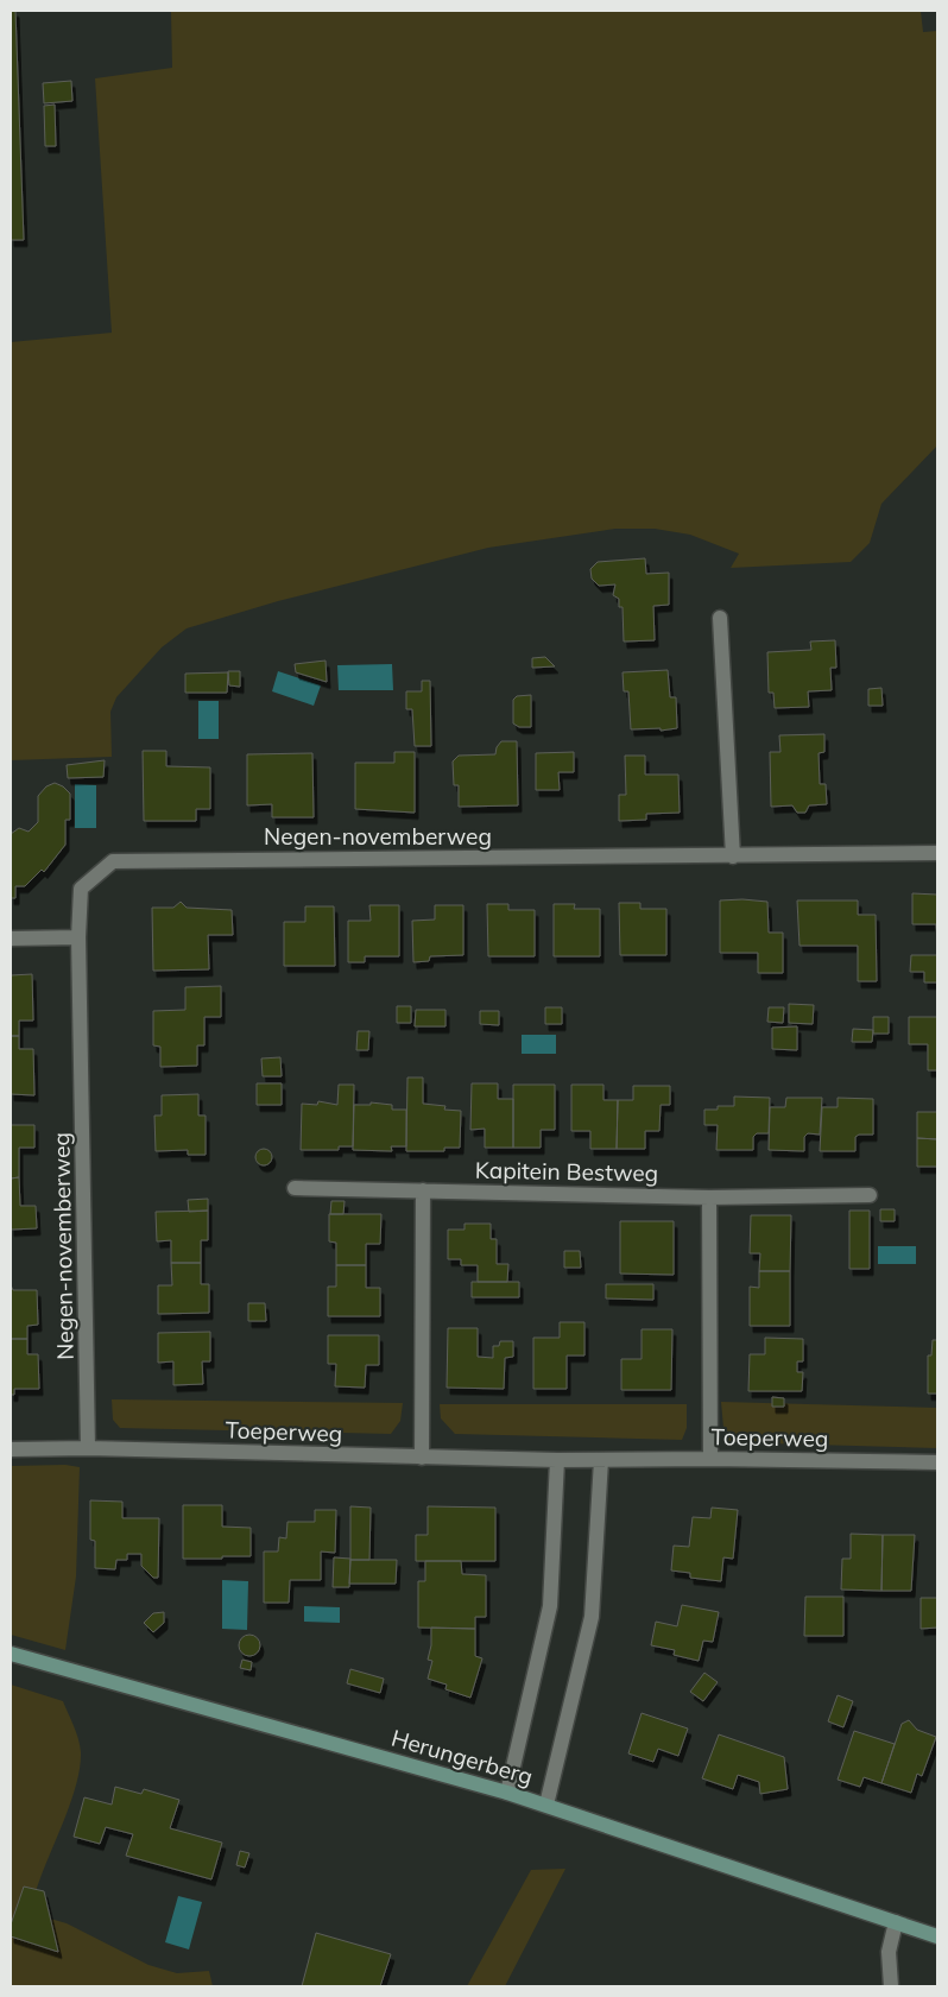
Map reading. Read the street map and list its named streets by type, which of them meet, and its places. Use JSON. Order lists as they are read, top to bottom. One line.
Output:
{"streets":{"main road":["Herungerberg"],"street":["Negen-novemberweg","Kapitein Bestweg","Toeperweg"]},"crossings":[["Negen-novemberweg","Toeperweg"]]}
